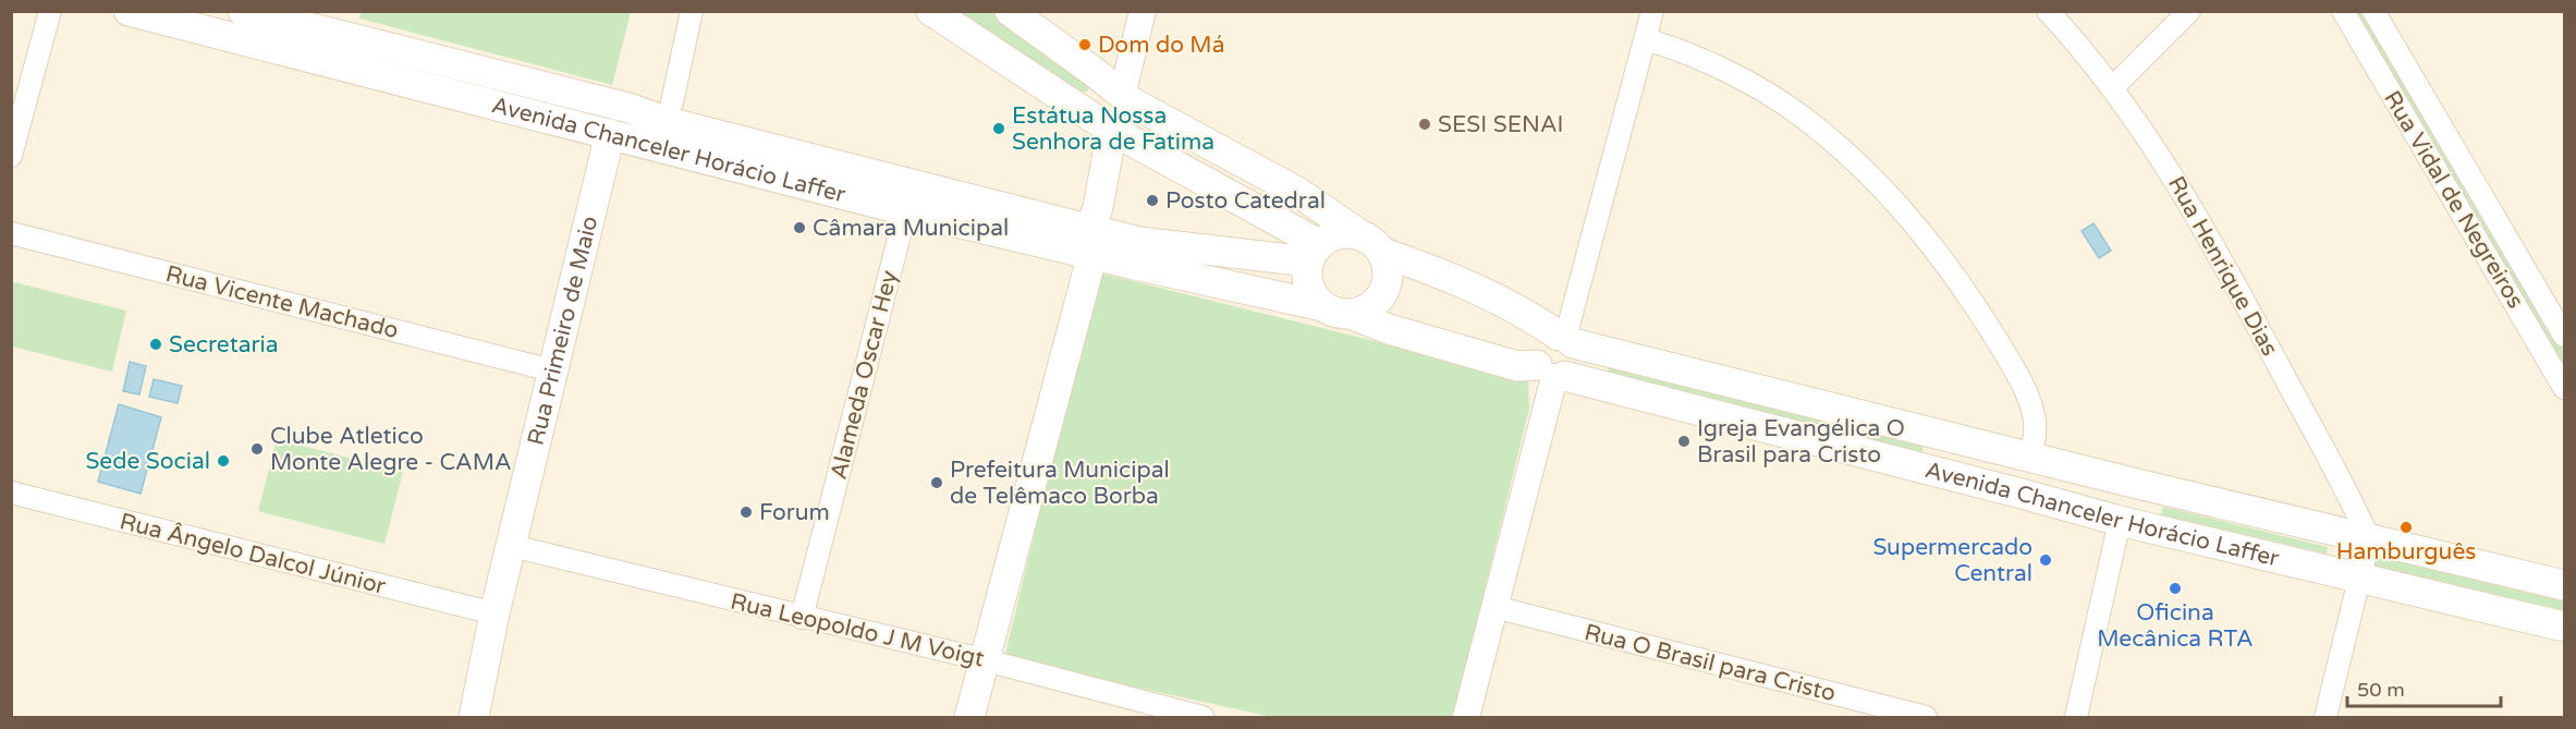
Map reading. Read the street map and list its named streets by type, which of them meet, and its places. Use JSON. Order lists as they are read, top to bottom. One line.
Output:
{"streets":{"main road":["Avenida Chanceler Horácio Laffer","Rua Primeiro de Maio"],"street":["Rua Vidal de Negreiros","Rua Henrique Dias","Rua Vicente Machado","Alameda Oscar Hey","Rua Ângelo Dalcol Júnior","Rua Leopoldo J M Voigt","Rua O Brasil para Cristo"]},"crossings":[["Avenida Chanceler Horácio Laffer","Rua Henrique Dias"],["Avenida Chanceler Horácio Laffer","Rua Primeiro de Maio"],["Avenida Chanceler Horácio Laffer","Alameda Oscar Hey"],["Rua Vicente Machado","Rua Primeiro de Maio"],["Rua Primeiro de Maio","Rua Ângelo Dalcol Júnior"],["Rua Primeiro de Maio","Rua Leopoldo J M Voigt"],["Alameda Oscar Hey","Rua Leopoldo J M Voigt"]],"places":["Dom do Má","SESI SENAI","Estátua Nossa Senhora de Fatima","Posto Catedral","Câmara Municipal","Secretaria","Igreja Evangélica O Brasil para Cristo","Clube Atletico Monte Alegre - CAMA","Sede Social","Prefeitura Municipal de Telêmaco Borba","Forum","Hamburguês","Supermercado Central","Oficina Mecânica RTA"],"scale_bar":"50 m"}
